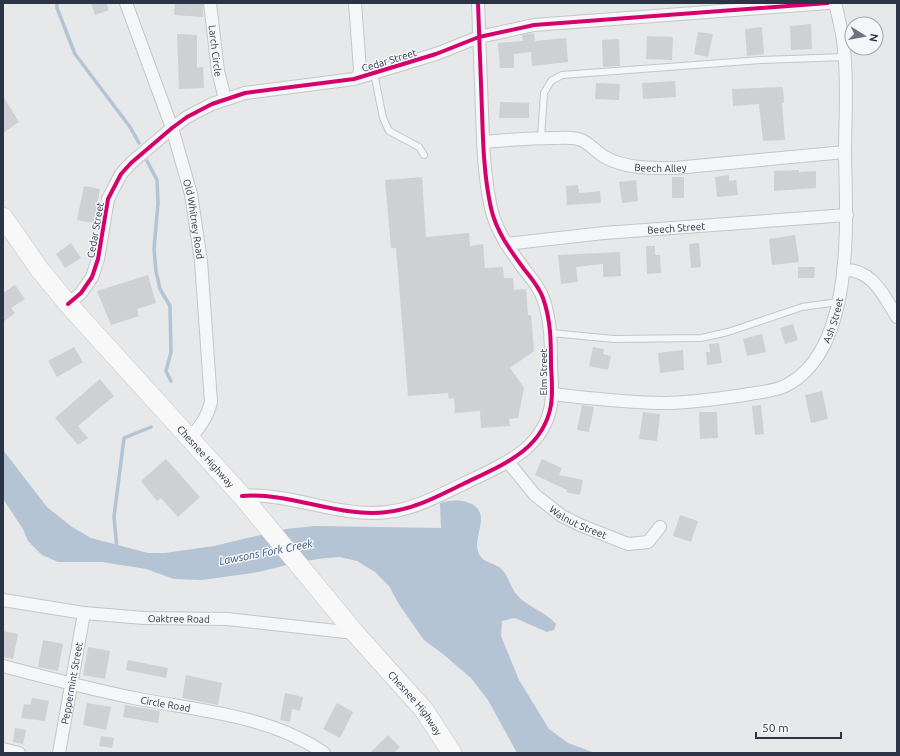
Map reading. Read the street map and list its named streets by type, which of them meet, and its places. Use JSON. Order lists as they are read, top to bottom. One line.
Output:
{"streets":{"main road":["Chesnee Highway"],"street":["Larch Circle","Cedar Street","Beech Alley","Old Whitney Road","Beech Street","Ash Street","Elm Street","Walnut Street","Oaktree Road","Peppermint Street","Circle Road"]},"crossings":[["Larch Circle","Cedar Street"],["Cedar Street","Old Whitney Road"],["Cedar Street","Elm Street"],["Cedar Street","Chesnee Highway"],["Beech Alley","Ash Street"],["Beech Alley","Elm Street"],["Old Whitney Road","Chesnee Highway"],["Beech Street","Ash Street"],["Beech Street","Elm Street"],["Ash Street","Elm Street"],["Elm Street","Chesnee Highway"],["Elm Street","Walnut Street"],["Chesnee Highway","Oaktree Road"],["Oaktree Road","Peppermint Street"],["Peppermint Street","Circle Road"]],"water":["Lawsons Fork Creek"],"scale_bar":"50 m","north":"right"}
